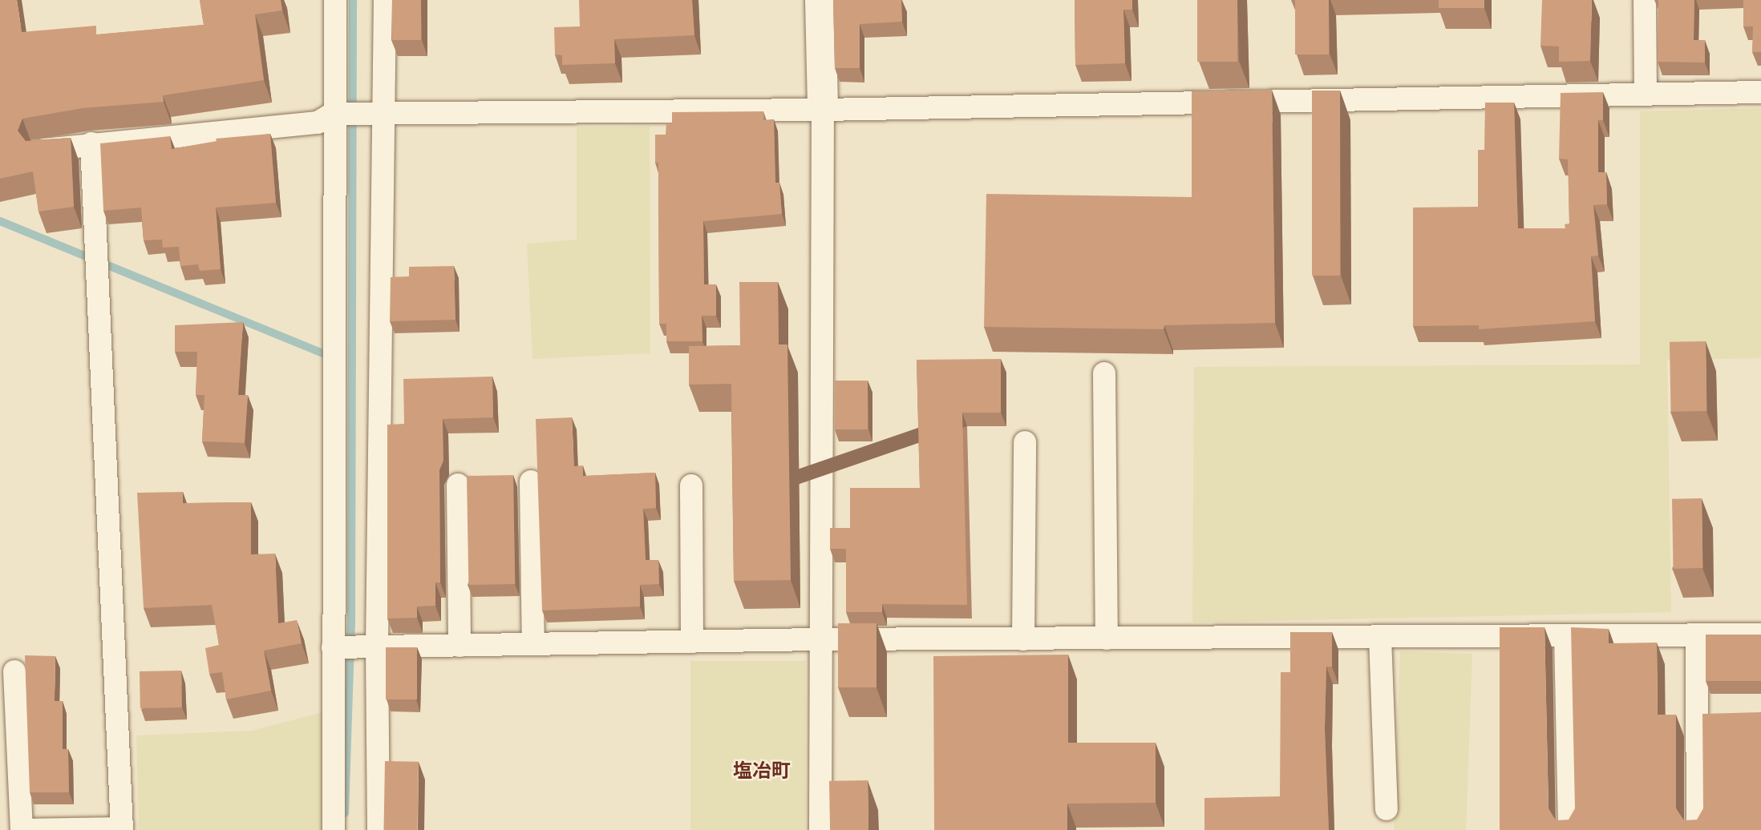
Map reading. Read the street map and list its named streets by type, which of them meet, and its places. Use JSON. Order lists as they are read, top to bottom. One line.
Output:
{"districts":["塩冶町"]}
